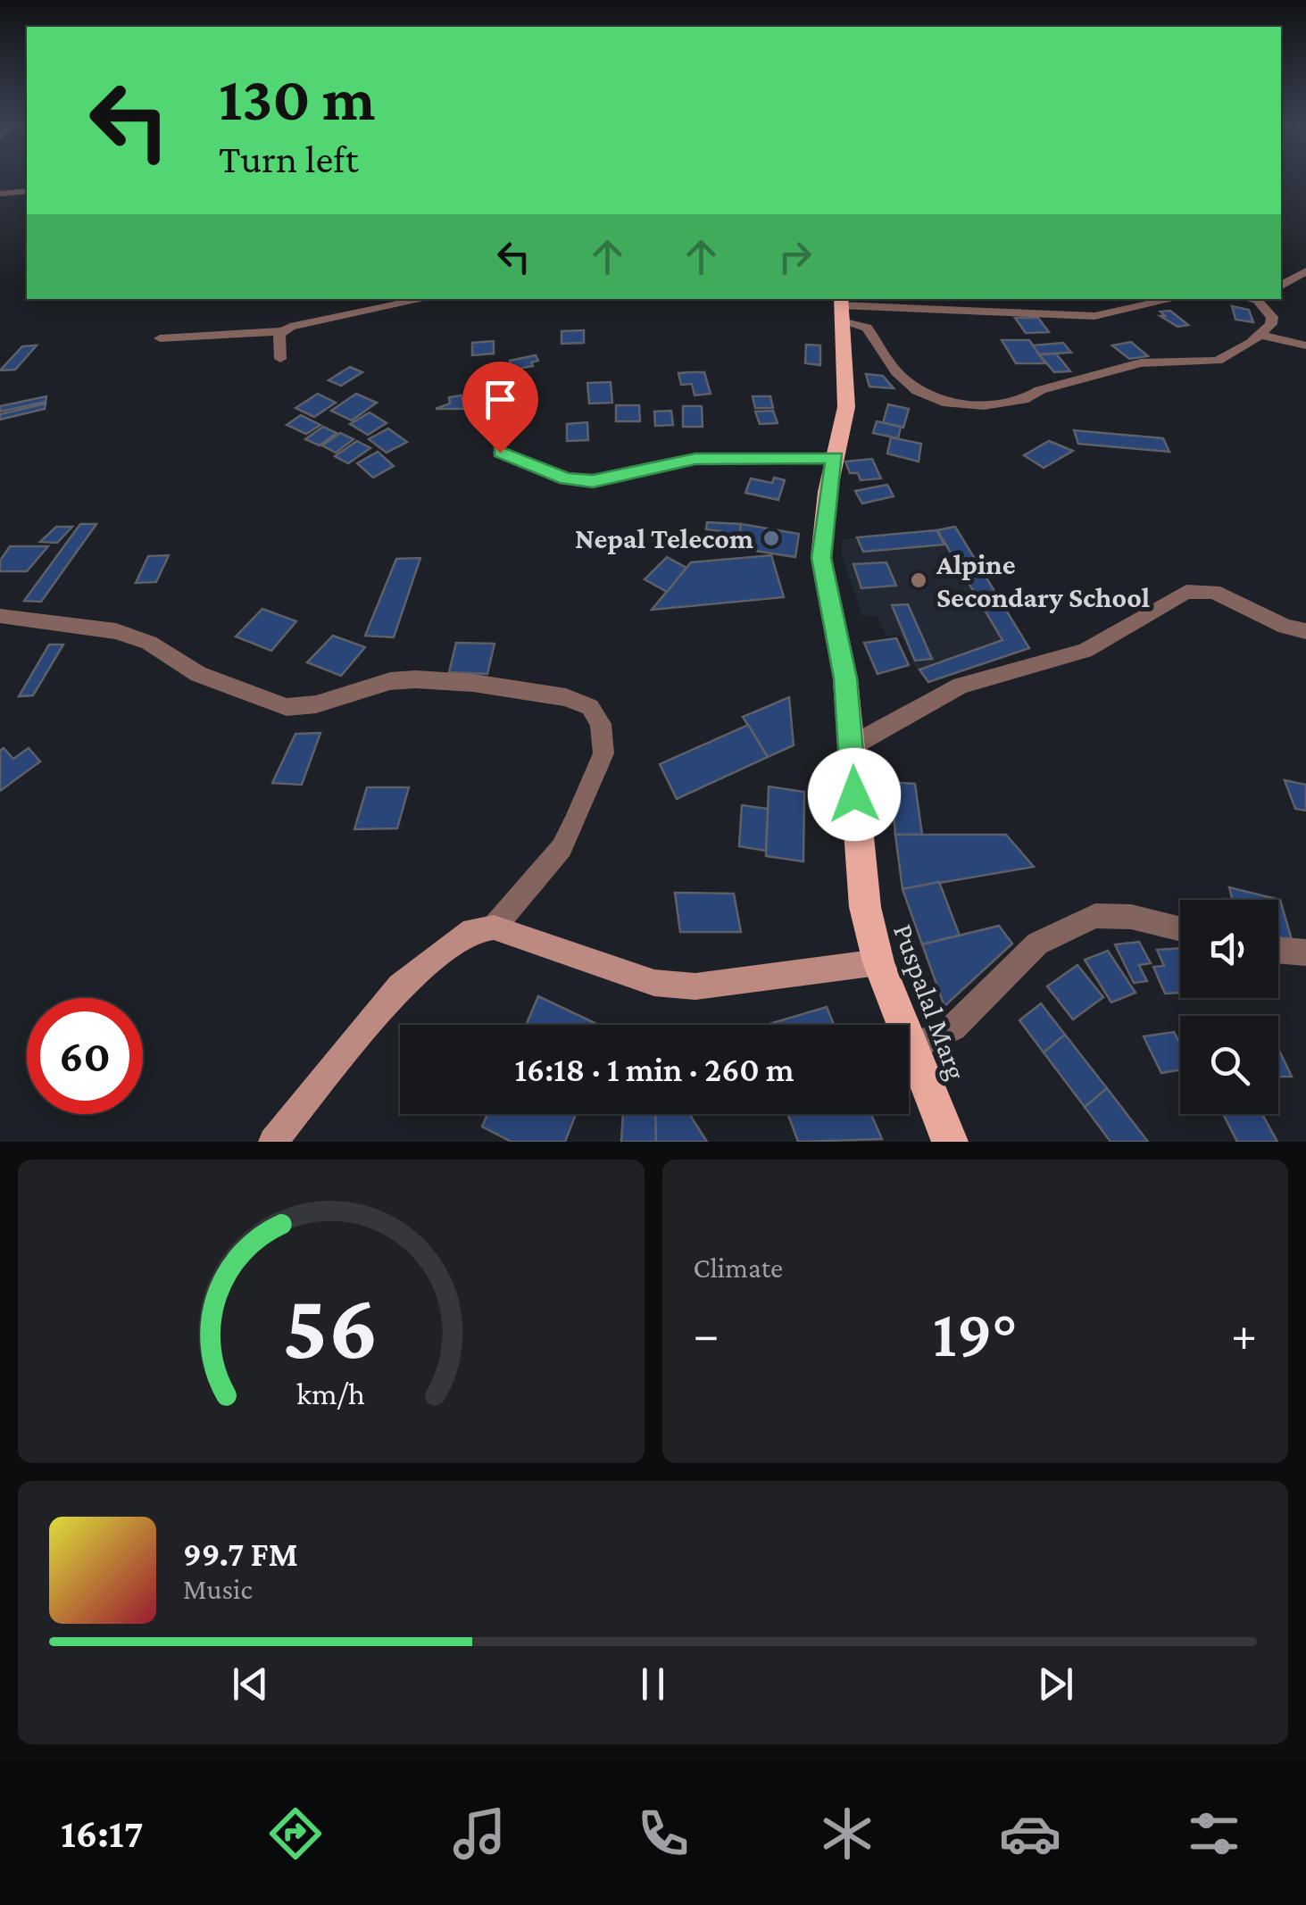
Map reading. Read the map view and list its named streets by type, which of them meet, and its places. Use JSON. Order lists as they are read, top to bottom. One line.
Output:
{"streets":{"main road":["Puspalal Marg"]},"places":["Nepal Telecom","Alpine Secondary School"],"page":{"turn":["130 m","Turn left"],"limit":"60","trip":"16:18 · 1 min · 260 m","tile":"Climate","heat":["−","19°","+"],"song":["99.7 FM","Music"],"tabs":"16:17","gauge":["56","km/h"]}}
